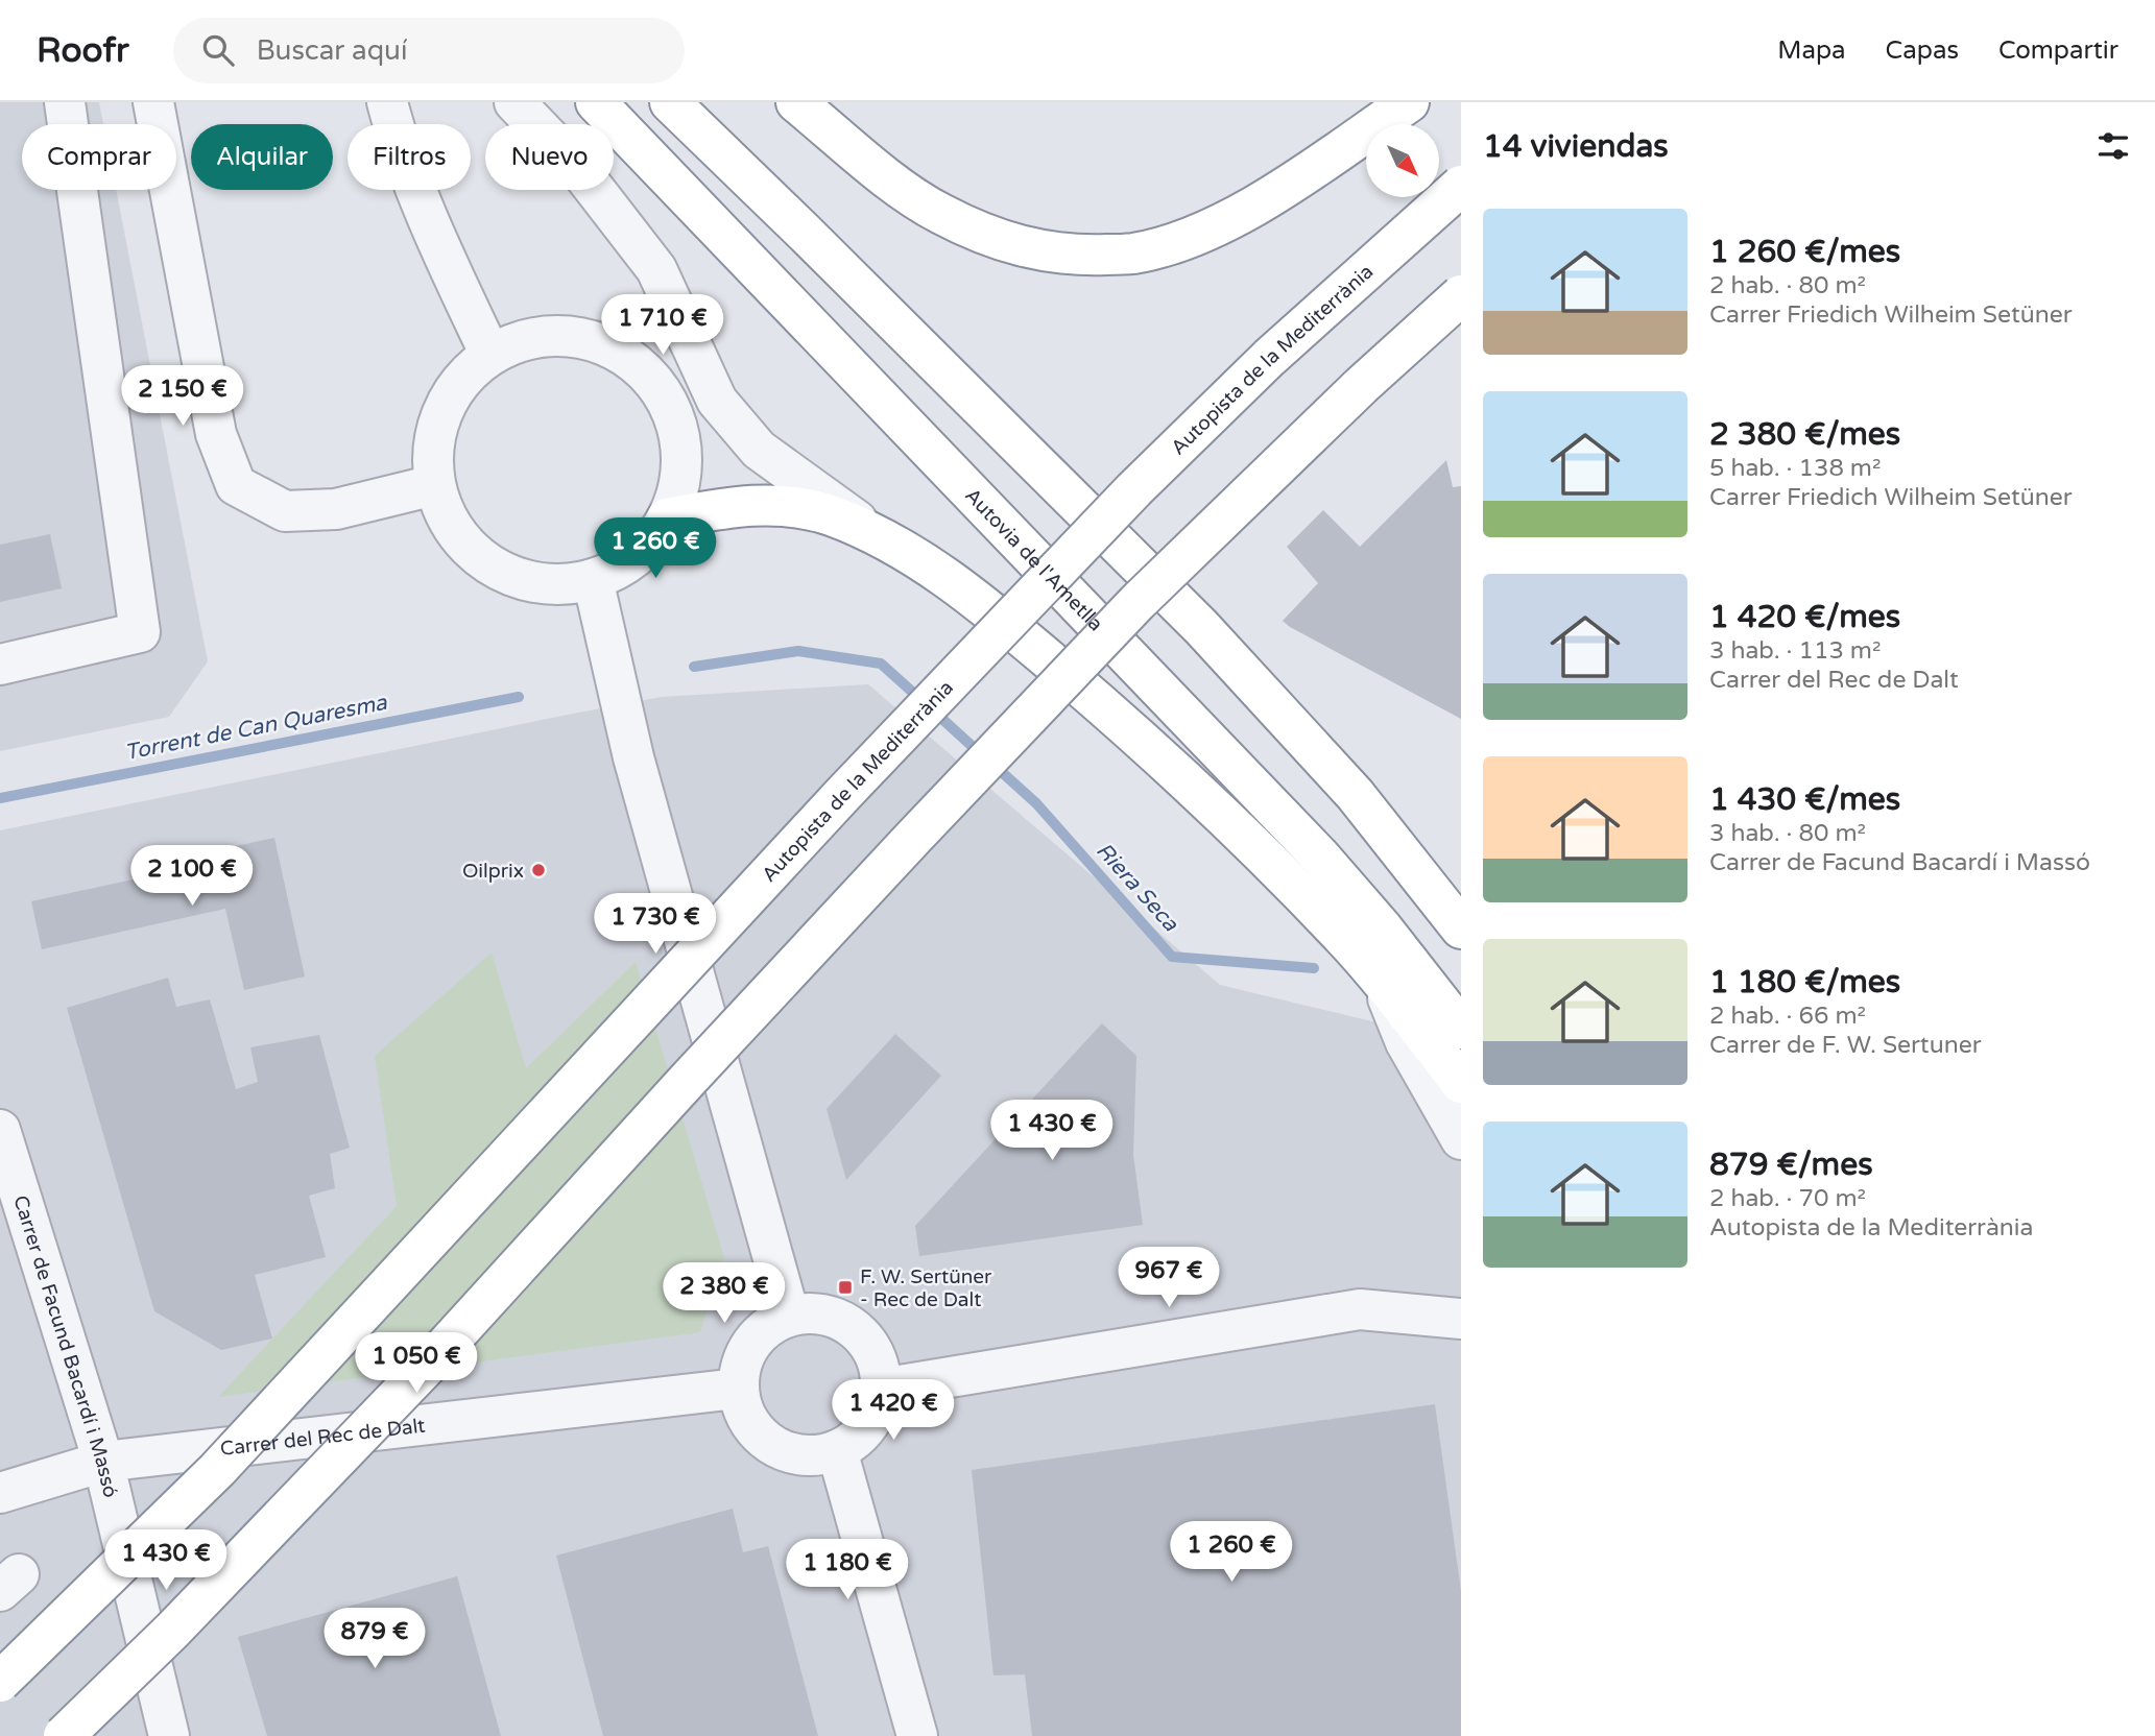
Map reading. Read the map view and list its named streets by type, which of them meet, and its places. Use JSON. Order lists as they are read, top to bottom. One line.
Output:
{"streets":{"highway":["Autopista de la Mediterrània","Autovia de l'Ametlla"],"street":["Carrer de Facund Bacardí i Massó","Carrer del Rec de Dalt"]},"crossings":[["Carrer de Facund Bacardí i Massó","Carrer del Rec de Dalt"]],"water":["Torrent de Can Quaresma","Riera Seca"],"places":{"other":["Oilprix"],"transit":["F. W. Sertüner - Rec de Dalt"]},"north":"bottom right","page":{"header":"Roofr","search":"Buscar aquí","nav":["Mapa","Capas","Compartir"],"heading":"14 viviendas","chip":["Comprar","Alquilar","Filtros","Nuevo"],"list":[{"name":"1 260 €/mes","note":"2 hab. · 80 m² · Carrer Friedich Wilheim Setüner"},{"name":"2 380 €/mes","note":"5 hab. · 138 m² · Carrer Friedich Wilheim Setüner"},{"name":"1 420 €/mes","note":"3 hab. · 113 m² · Carrer del Rec de Dalt"},{"name":"1 430 €/mes","note":"3 hab. · 80 m² · Carrer de Facund Bacardí i Massó"},{"name":"1 180 €/mes","note":"2 hab. · 66 m² · Carrer de F. W. Sertuner"},{"name":"879 €/mes","note":"2 hab. · 70 m² · Autopista de la Mediterrània"}],"price":["1 710 €","2 150 €","1 260 €","2 100 €","1 730 €","1 430 €","967 €","2 380 €","1 050 €","1 420 €","1 260 €","1 430 €","1 180 €","879 €"]}}
